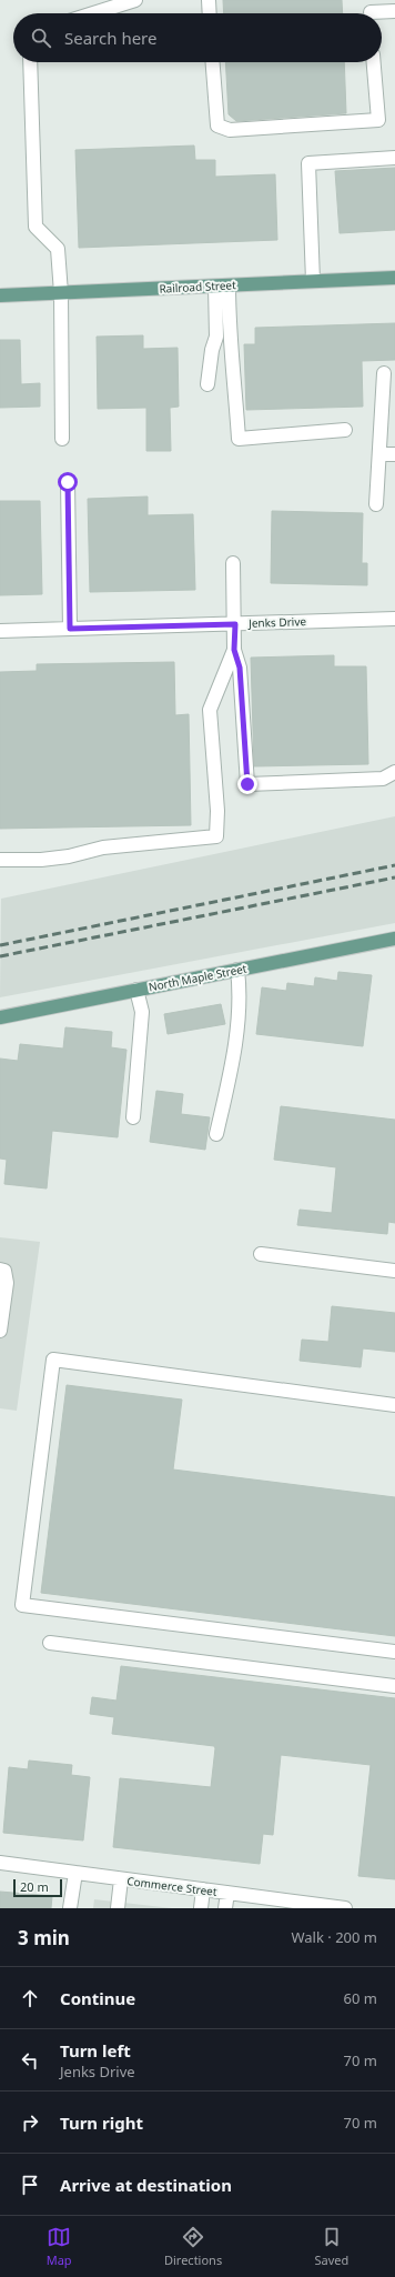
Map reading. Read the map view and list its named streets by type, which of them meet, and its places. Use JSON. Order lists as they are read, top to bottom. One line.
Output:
{"streets":{"main road":["Railroad Street","North Maple Street"],"street":["Jenks Drive","Commerce Street"]},"scale_bar":"20 m","page":{"search":"Search here","scale":"20 m","heading":["3 min","Walk · 200 m"],"list":[["Continue","60 m"],["Turn left","Jenks Drive","70 m"],["Turn right","70 m"],"Arrive at destination"],"nav":["Map","Directions","Saved"]}}
